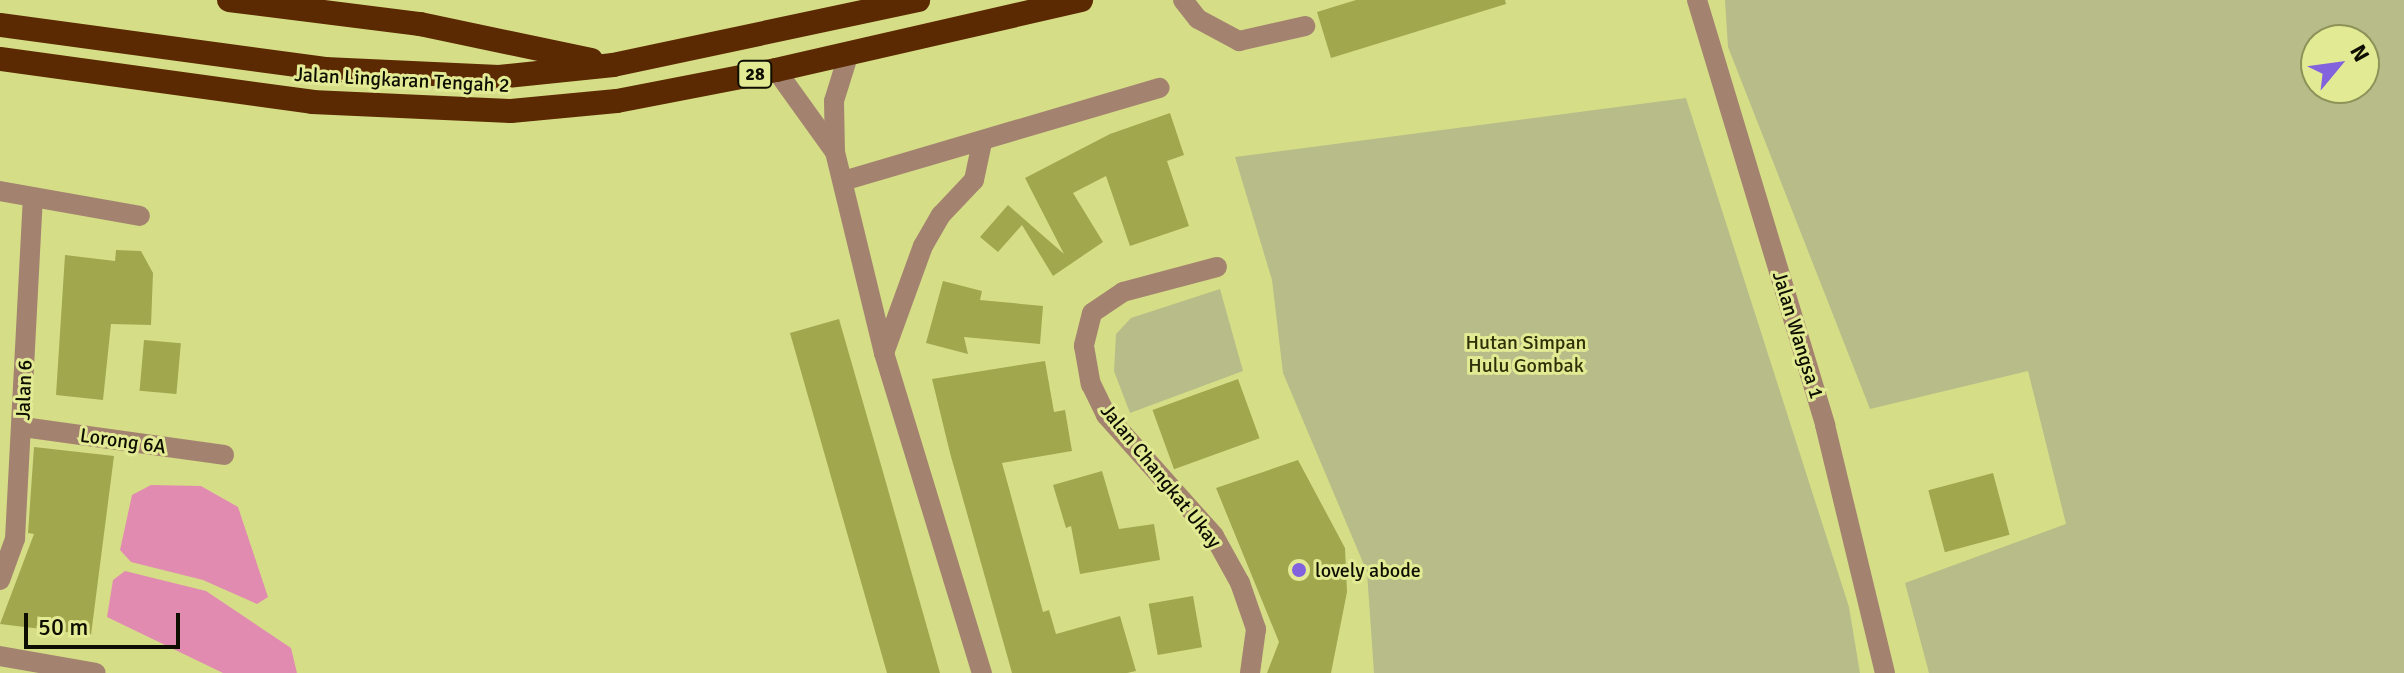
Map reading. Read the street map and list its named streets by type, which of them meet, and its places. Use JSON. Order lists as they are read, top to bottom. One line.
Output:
{"streets":{"highway":["28","Jalan Lingkaran Tengah 2"],"street":["Jalan Wangsa 1","Jalan 6","Lorong 6A","Jalan Changkat Ukay"]},"crossings":[["Jalan 6","Lorong 6A"]],"parks":["Hutan Simpan Hulu Gombak"],"places":["lovely abode"],"scale_bar":"50 m","north":"top right"}
